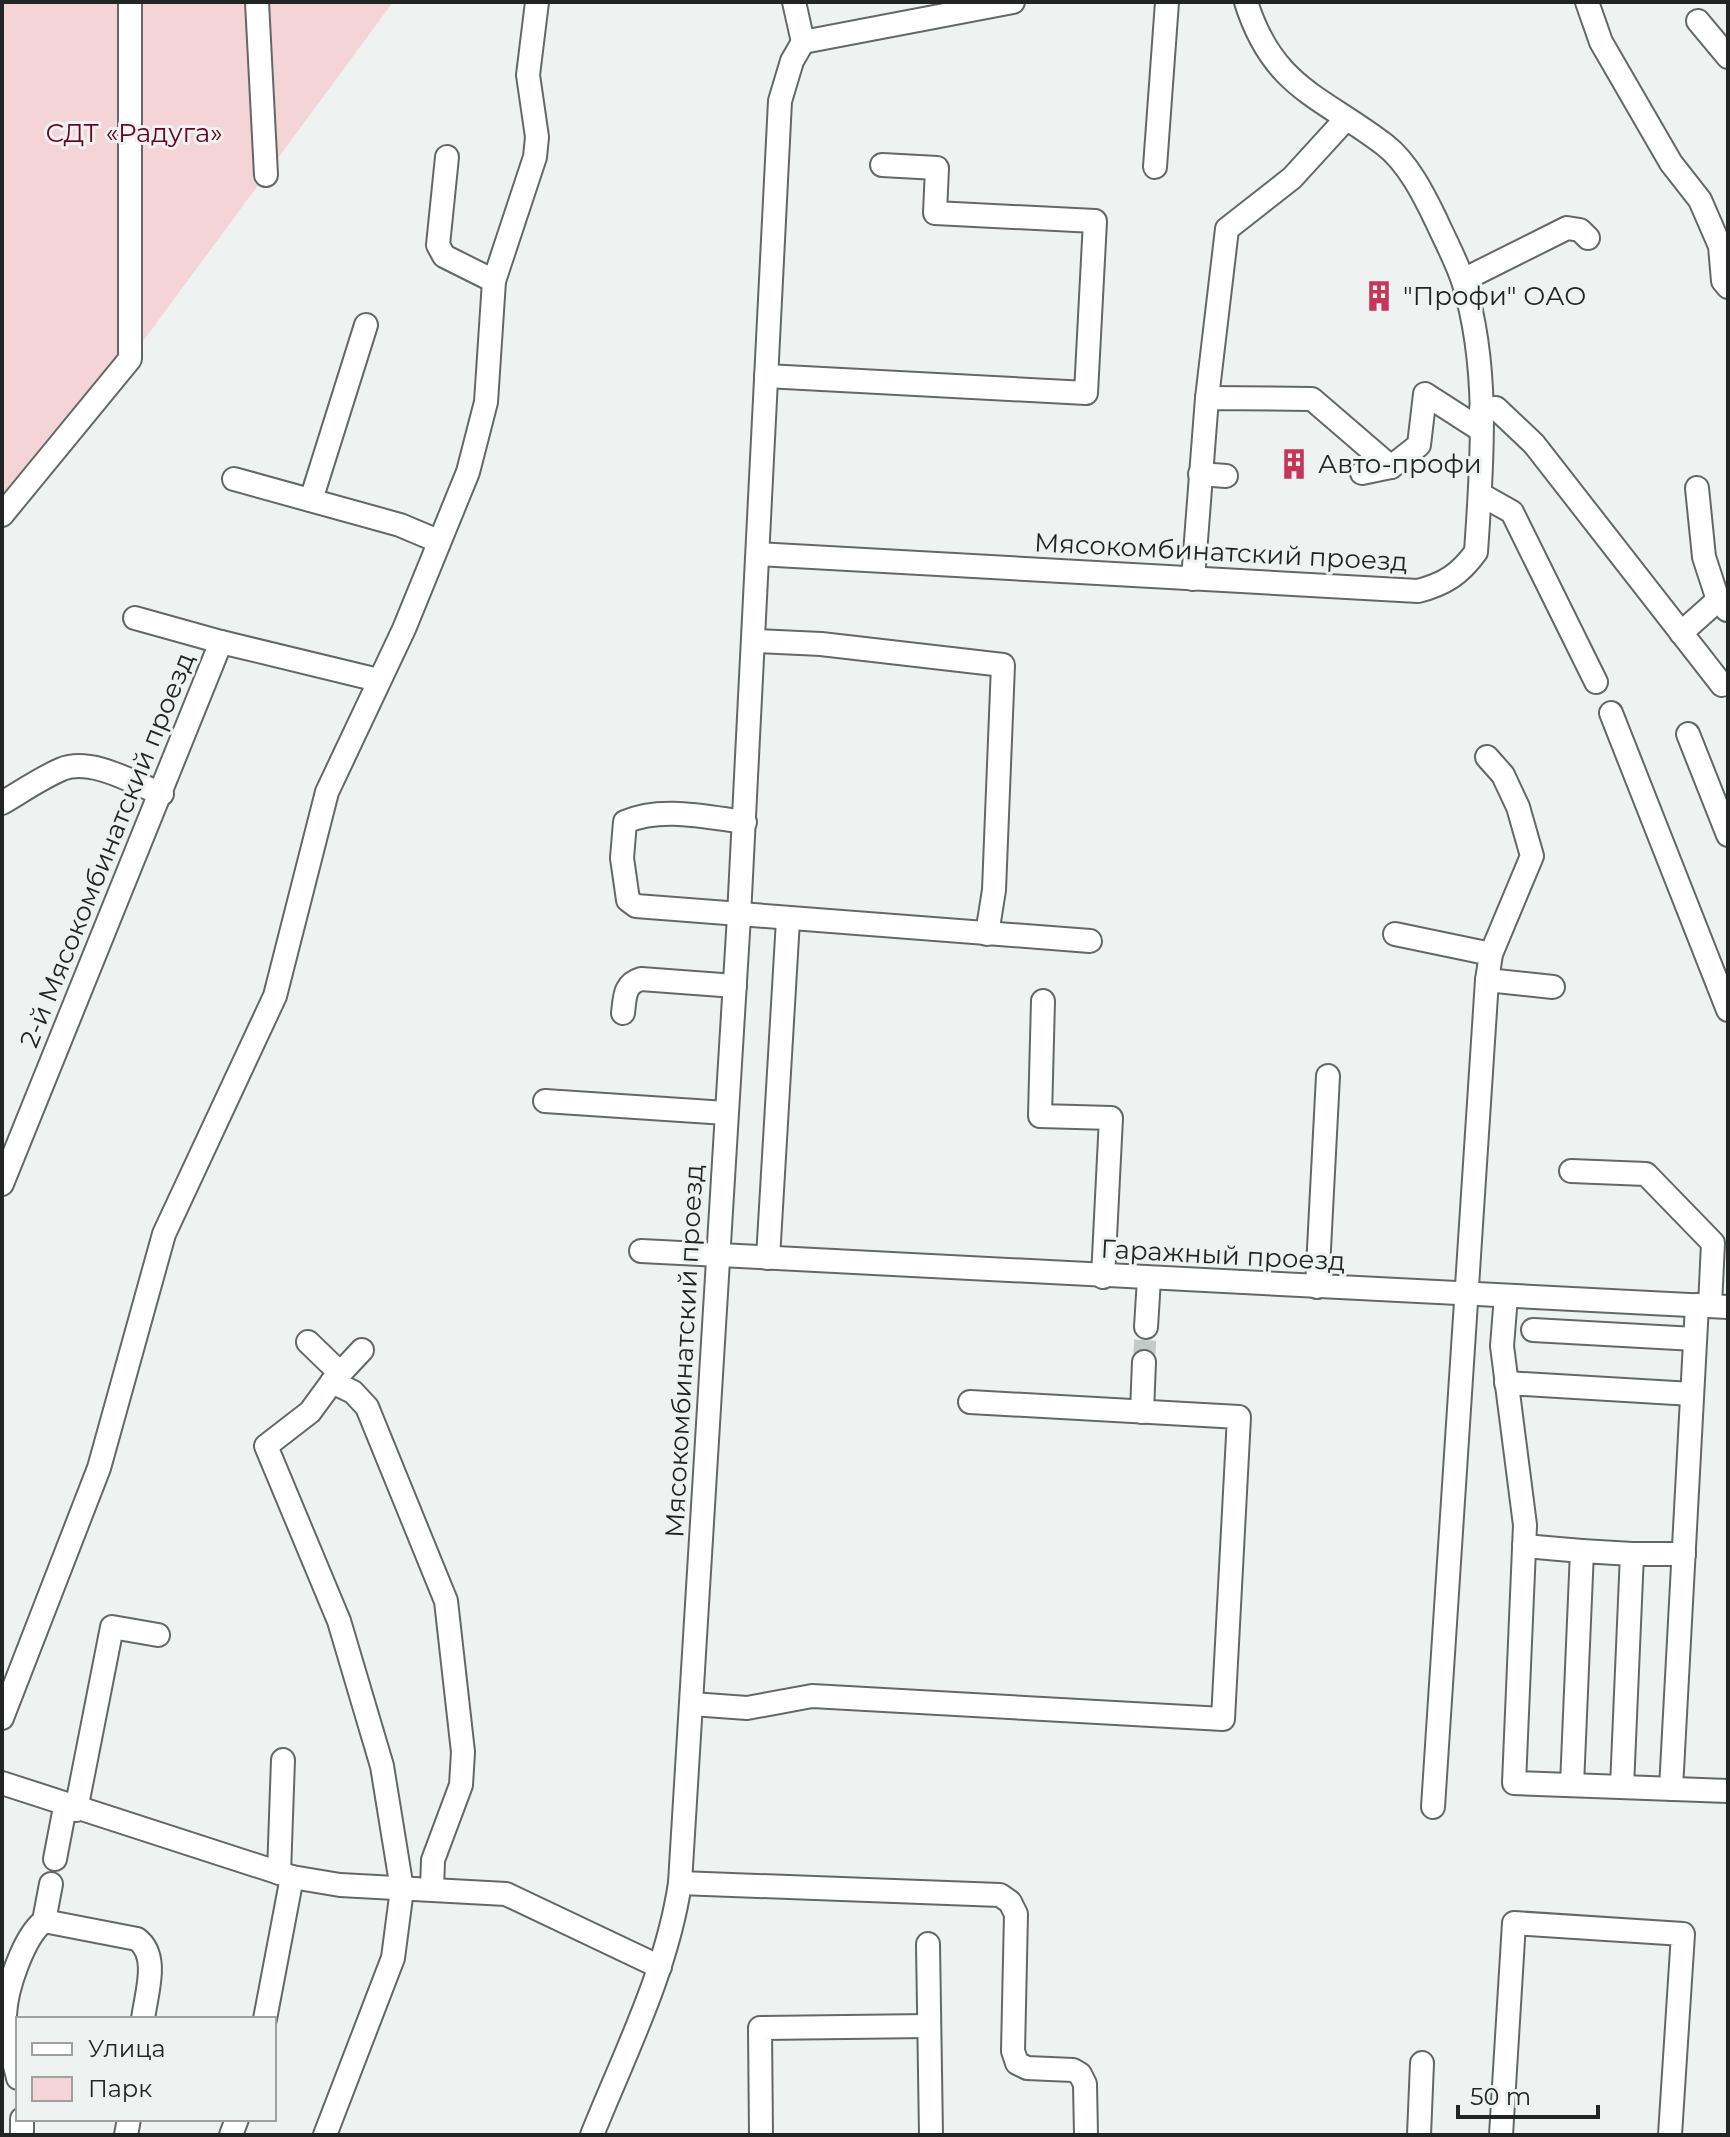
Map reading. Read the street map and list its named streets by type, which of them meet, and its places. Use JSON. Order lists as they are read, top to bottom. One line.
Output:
{"streets":{"street":["Мясокомбинатский проезд","2-й Мясокомбинатский проезд","Гаражный проезд"]},"crossings":[["Мясокомбинатский проезд","Гаражный проезд"]],"parks":["СДТ «Радуга»"],"places":{"building":["\"Профи\" ОАО","Авто-профи"]},"legend":["Улица","Парк"],"scale_bar":"50 m"}
